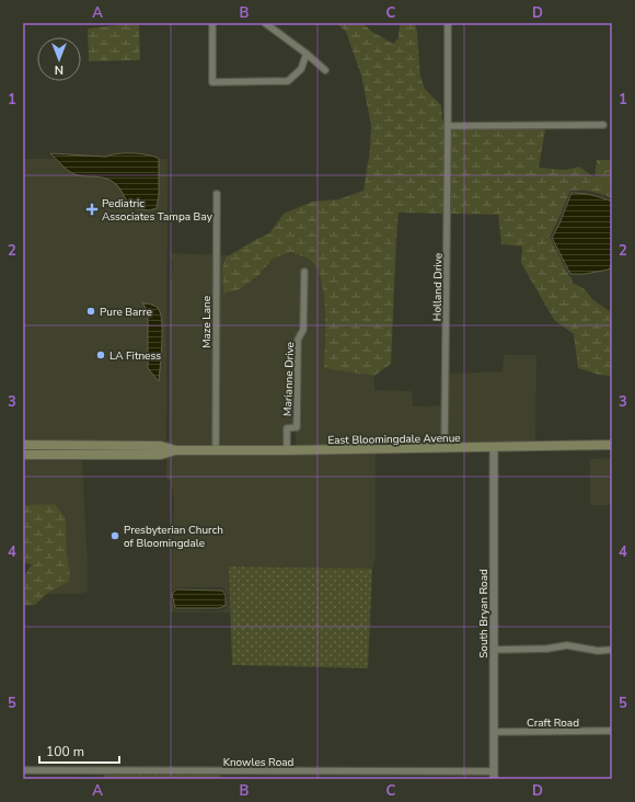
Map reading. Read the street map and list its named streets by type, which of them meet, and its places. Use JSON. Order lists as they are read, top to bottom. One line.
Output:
{"streets":{"main road":["East Bloomingdale Avenue"],"street":["Holland Drive","Maze Lane","Marianne Drive","South Bryan Road","Craft Road","Knowles Road"]},"crossings":[["Holland Drive","East Bloomingdale Avenue"],["Maze Lane","East Bloomingdale Avenue"],["Marianne Drive","East Bloomingdale Avenue"],["East Bloomingdale Avenue","South Bryan Road"],["South Bryan Road","Craft Road"],["South Bryan Road","Knowles Road"]],"places":{"health":["Pediatric Associates Tampa Bay"],"other":["Pure Barre","LA Fitness","Presbyterian Church of Bloomingdale"]},"scale_bar":"100 m","north":"bottom","grid":{"columns":["A","B","C","D"],"rows":["1","2","3","4","5"]}}
